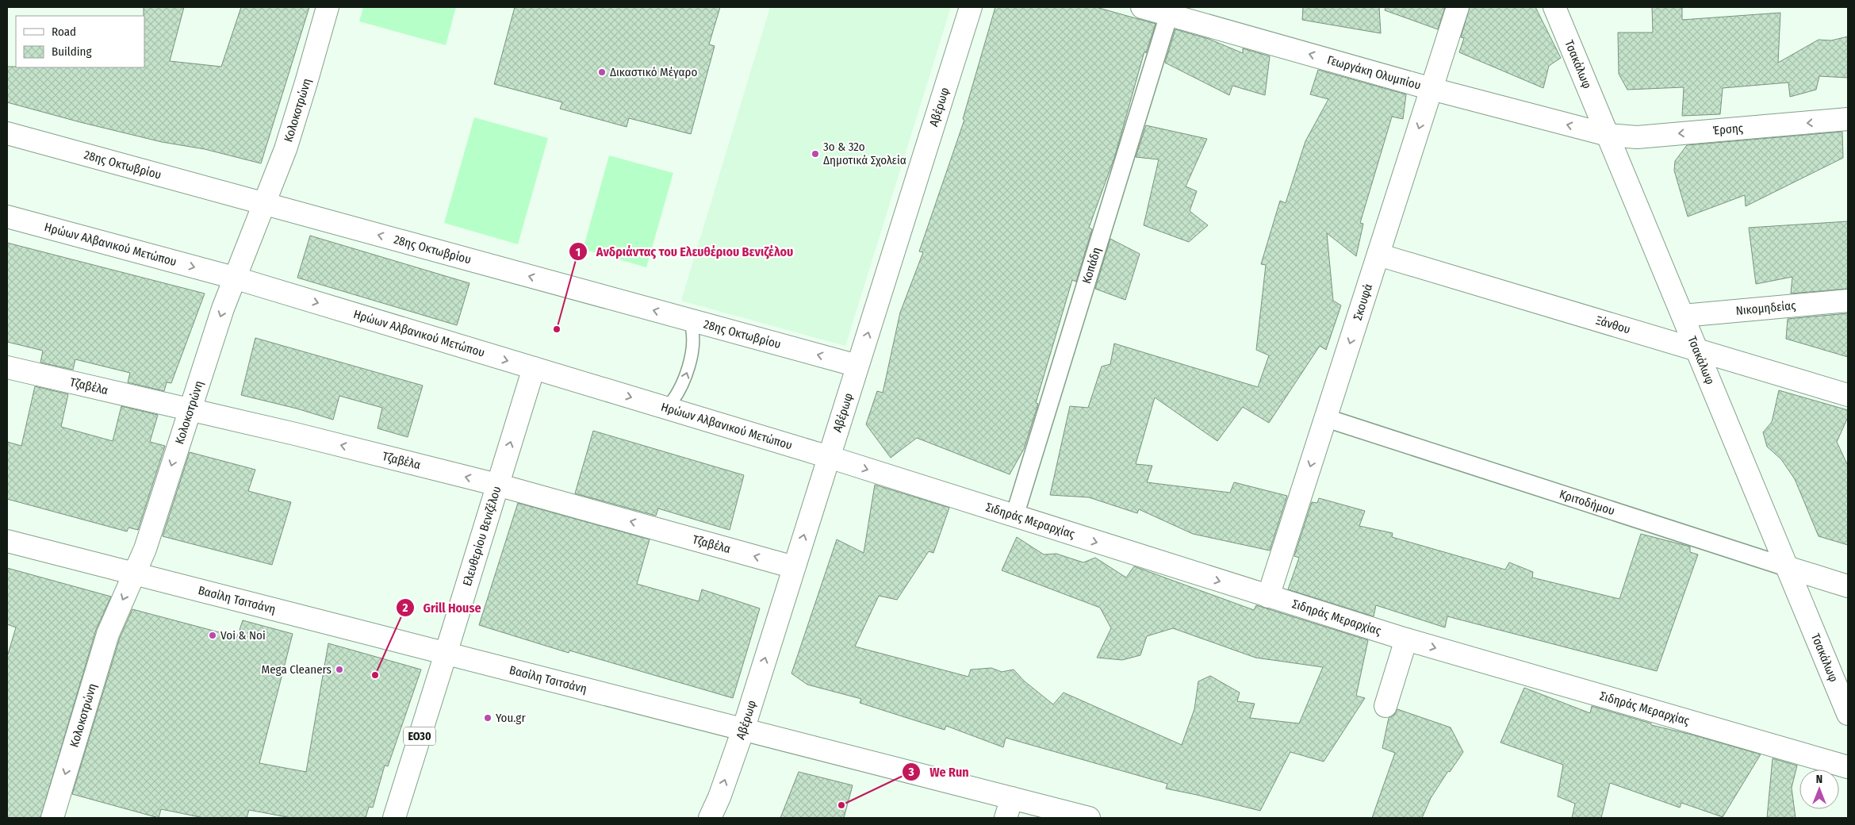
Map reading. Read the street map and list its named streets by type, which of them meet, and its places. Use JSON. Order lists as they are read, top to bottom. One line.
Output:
{"streets":{"street":["Τσακάλωφ","Γεωργάκη Ολυμπίου","Αβέρωφ","Κολοκοτρώνη","Έρσης","28ης Οκτωβρίου","Ηρώων Αλβανικού Μετώπου","Κοπάδη","Σκουφά","Νικομηδείας","Ξάνθου","Τζαβέλα","Κριτοδήμου","Σιδηράς Μεραρχίας","Ελευθερίου Βενιζέλου","Βασίλη Τσιτσάνη","ΕΟ30"]},"crossings":[["Τσακάλωφ","Γεωργάκη Ολυμπίου"],["Τσακάλωφ","Έρσης"],["Τσακάλωφ","Νικομηδείας"],["Τσακάλωφ","Ξάνθου"],["Τσακάλωφ","Κριτοδήμου"],["Γεωργάκη Ολυμπίου","Έρσης"],["Γεωργάκη Ολυμπίου","Κοπάδη"],["Γεωργάκη Ολυμπίου","Σκουφά"],["Αβέρωφ","28ης Οκτωβρίου"],["Αβέρωφ","Ηρώων Αλβανικού Μετώπου"],["Αβέρωφ","Τζαβέλα"],["Αβέρωφ","Σιδηράς Μεραρχίας"],["Αβέρωφ","Βασίλη Τσιτσάνη"],["Κολοκοτρώνη","28ης Οκτωβρίου"],["Κολοκοτρώνη","Ηρώων Αλβανικού Μετώπου"],["Κολοκοτρώνη","Τζαβέλα"],["Κολοκοτρώνη","Βασίλη Τσιτσάνη"],["Ηρώων Αλβανικού Μετώπου","Σιδηράς Μεραρχίας"],["Ηρώων Αλβανικού Μετώπου","Ελευθερίου Βενιζέλου"],["Κοπάδη","Σιδηράς Μεραρχίας"],["Σκουφά","Ξάνθου"],["Σκουφά","Κριτοδήμου"],["Σκουφά","Σιδηράς Μεραρχίας"],["Τζαβέλα","Ελευθερίου Βενιζέλου"],["Ελευθερίου Βενιζέλου","Βασίλη Τσιτσάνη"]],"one_way":["Γεωργάκη Ολυμπίου","Αβέρωφ","Κολοκοτρώνη","Έρσης","28ης Οκτωβρίου","Ηρώων Αλβανικού Μετώπου","Σκουφά","Τζαβέλα","Σιδηράς Μεραρχίας"],"places":["Δικαστικό Μέγαρο","3ο & 32ο Δημοτικά Σχολεία","Ανδριάντας του Ελευθέριου Βενιζέλου","Voi & Noi","Mega Cleaners","Grill House","You.gr","We Run"],"legend":["Road","Building"],"north":"top"}
